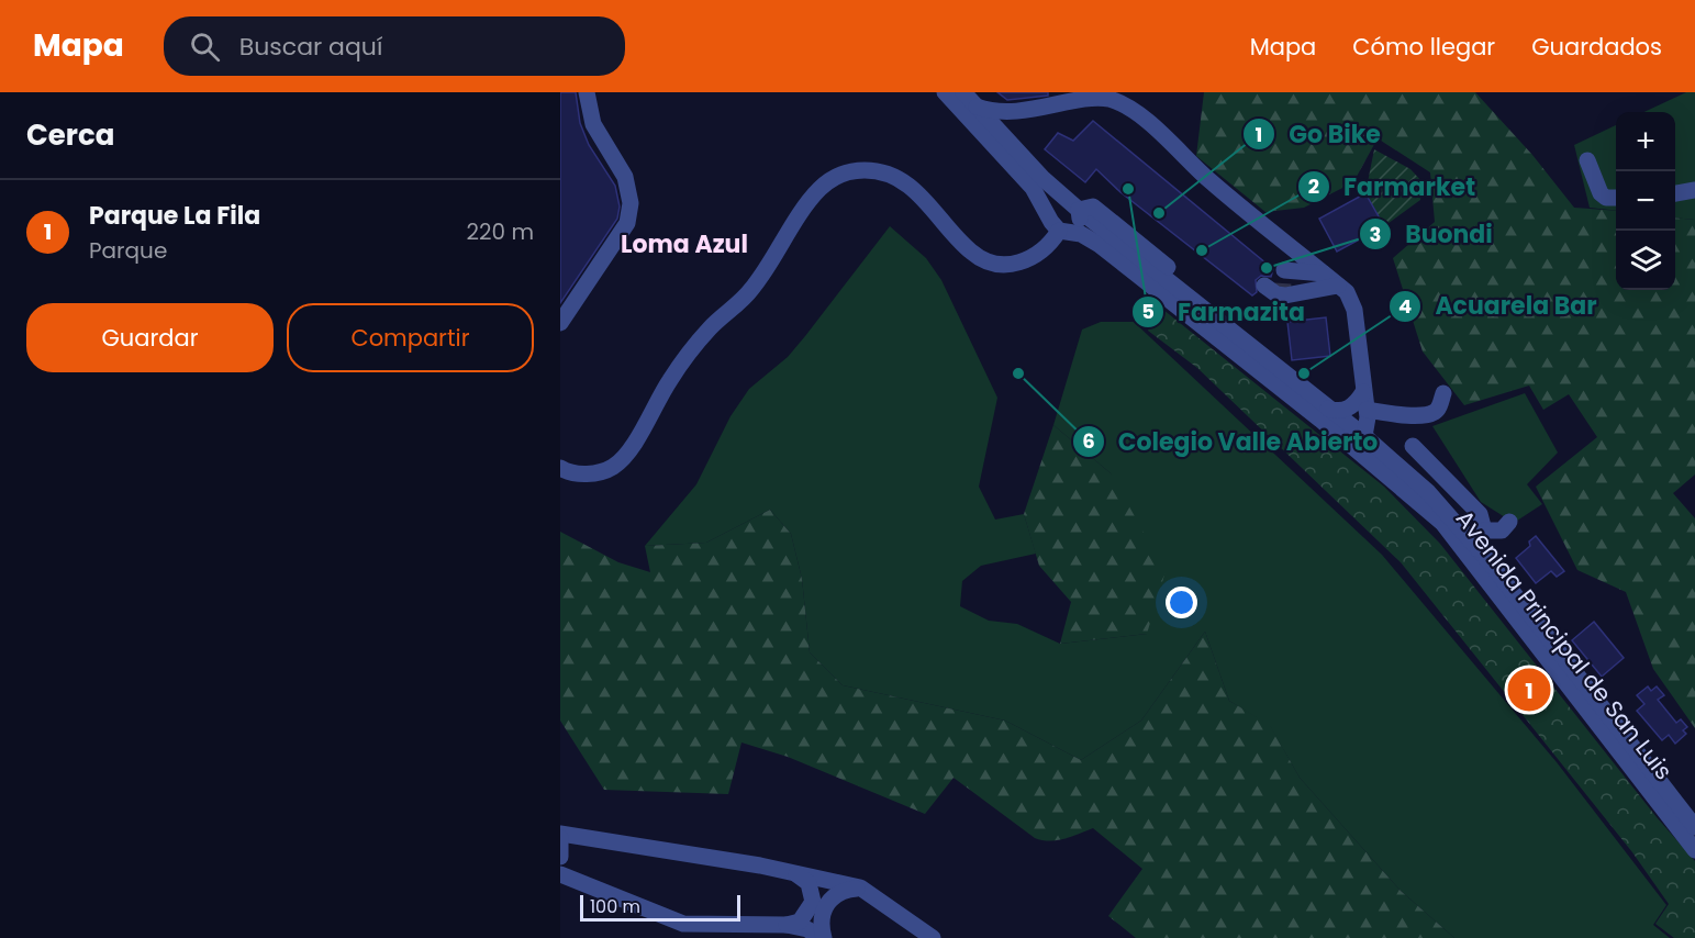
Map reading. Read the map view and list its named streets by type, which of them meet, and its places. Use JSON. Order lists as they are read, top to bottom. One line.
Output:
{"streets":{"street":["Avenida Principal de San Luis"]},"districts":["Loma Azul"],"places":["Farmazita","Go Bike","Farmarket","Buondi","Colegio Valle Abierto","Acuarela Bar"],"scale_bar":"100 m","page":{"header":"Mapa","search":"Buscar aquí","nav":["Mapa","Cómo llegar","Guardados"],"heading":"Cerca","map_buttons":["+","−"],"list":[{"mark":"1","name":"Parque La Fila","note":"Parque","value":"220 m"}],"buttons":["Guardar","Compartir"],"pins":"1","scale":"100 m"}}
